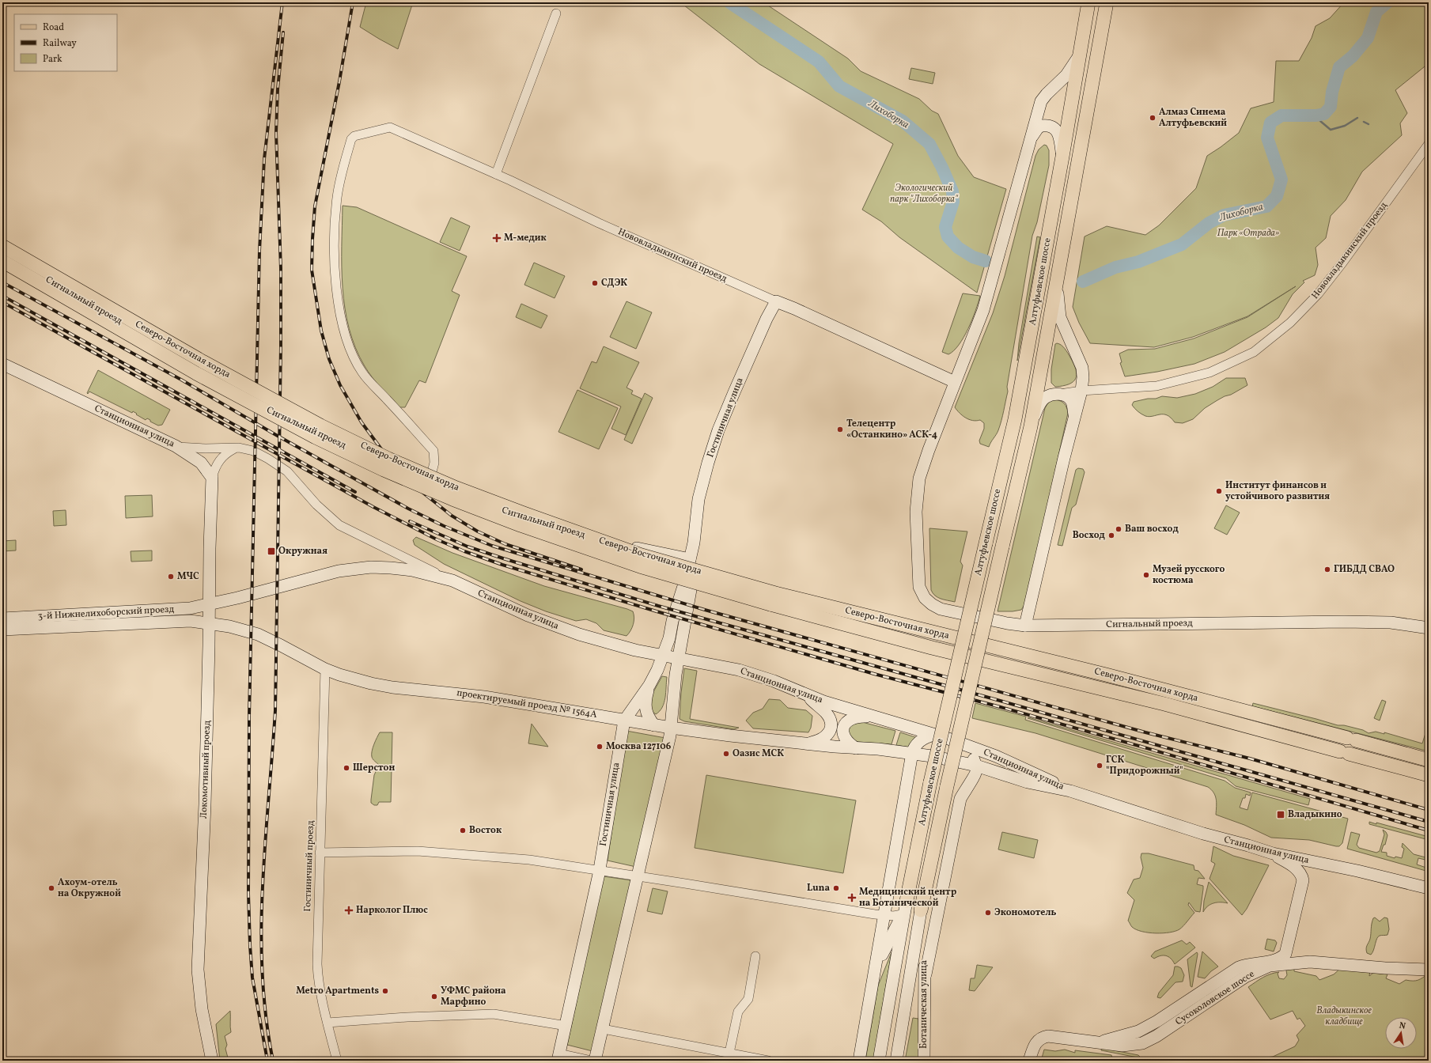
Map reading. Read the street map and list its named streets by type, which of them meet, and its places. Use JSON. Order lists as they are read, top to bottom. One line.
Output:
{"streets":{"main road":["Нововладыкинский проезд","Алтуфьевское шоссе","Сигнальный проезд","Северо-Восточная хорда","Гостиничная улица","Станционная улица","3-й Нижнелихоборский проезд","проектируемый проезд № 1564А","Локомотивный проезд","Сусоколовское шоссе","Ботаническая улица"],"street":["Гостиничный проезд"]},"crossings":[["Нововладыкинский проезд","Сигнальный проезд"],["Нововладыкинский проезд","Гостиничная улица"],["Алтуфьевское шоссе","Ботаническая улица"],["Сигнальный проезд","Гостиничная улица"],["Гостиничная улица","Станционная улица"],["Гостиничная улица","проектируемый проезд № 1564А"],["Станционная улица","3-й Нижнелихоборский проезд"],["Станционная улица","проектируемый проезд № 1564А"],["Станционная улица","Локомотивный проезд"],["3-й Нижнелихоборский проезд","проектируемый проезд № 1564А"],["3-й Нижнелихоборский проезд","Локомотивный проезд"],["3-й Нижнелихоборский проезд","Гостиничный проезд"],["проектируемый проезд № 1564А","Гостиничный проезд"]],"water":["Лихоборка"],"parks":["Экологический парк \"Лихоборка\"","Парк «Отрада»","Владыкинское кладбище"],"places":{"other":["Алмаз Синема Алтуфьевский","СДЭК","Телецентр «Останкино» АСК-4","Институт финансов и устойчивого развития","Ваш восход","Восход","ГИБДД СВАО","Музей русского костюма","МЧС","Москва 127106","Оазис МСК","ГСК \"Придорожный\"","Шерстон","Восток","Ахоум-отель на Окружной","Luna","Экономотель","Metro Apartments","УФМС района Марфино"],"health":["М-медик","Медицинский центр на Ботанической","Нарколог Плюс"],"transit":["Окружная","Владыкино"]},"legend":["Road","Railway","Park"],"north":"top"}
